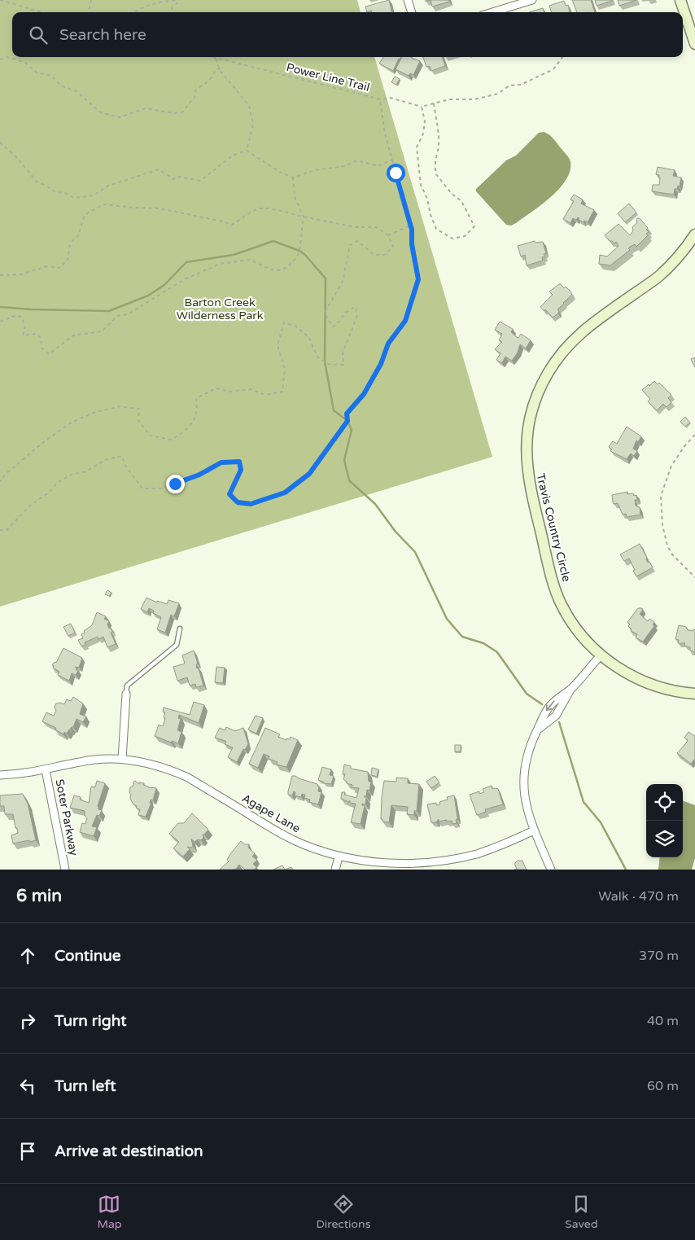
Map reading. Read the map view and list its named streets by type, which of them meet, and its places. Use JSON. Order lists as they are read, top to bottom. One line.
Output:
{"streets":{"street":["Travis Country Circle","Agape Lane","Soter Parkway"],"path":["Power Line Trail"]},"crossings":[["Agape Lane","Soter Parkway"]],"parks":["Barton Creek Wilderness Park"],"page":{"search":"Search here","heading":["6 min","Walk · 470 m"],"list":[["Continue","370 m"],["Turn right","40 m"],["Turn left","60 m"],"Arrive at destination"],"nav":["Map","Directions","Saved"]}}
